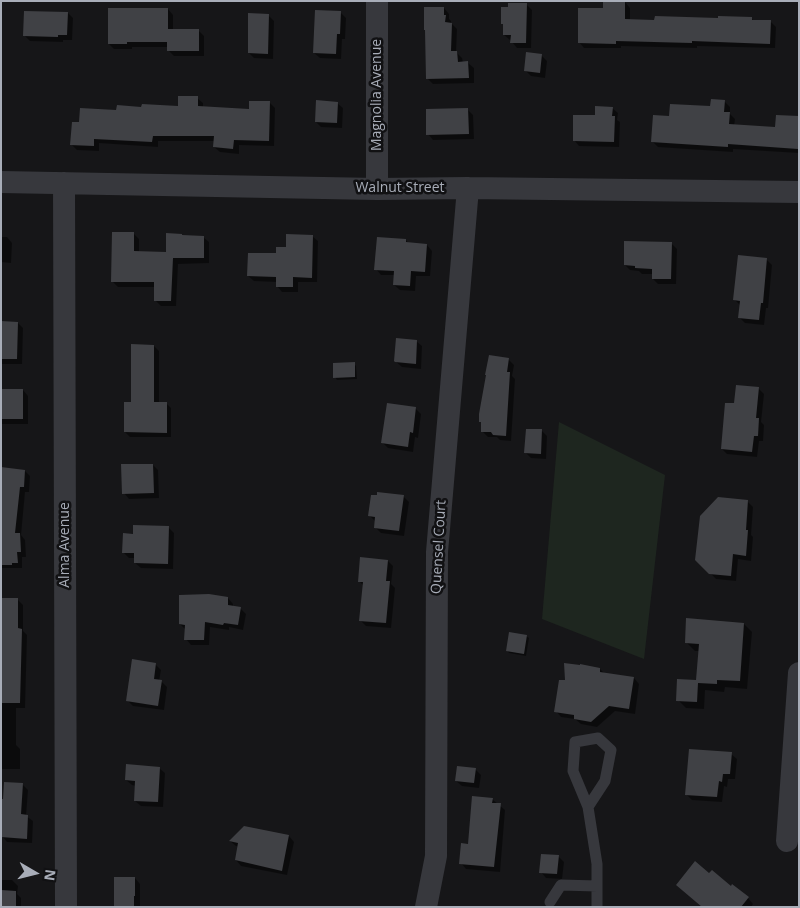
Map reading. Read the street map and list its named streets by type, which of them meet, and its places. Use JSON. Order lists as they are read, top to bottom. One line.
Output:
{"streets":{"street":["Magnolia Avenue","Walnut Street","Alma Avenue","Quensel Court"]},"crossings":[["Magnolia Avenue","Walnut Street"],["Walnut Street","Alma Avenue"],["Walnut Street","Quensel Court"]],"north":"right"}
